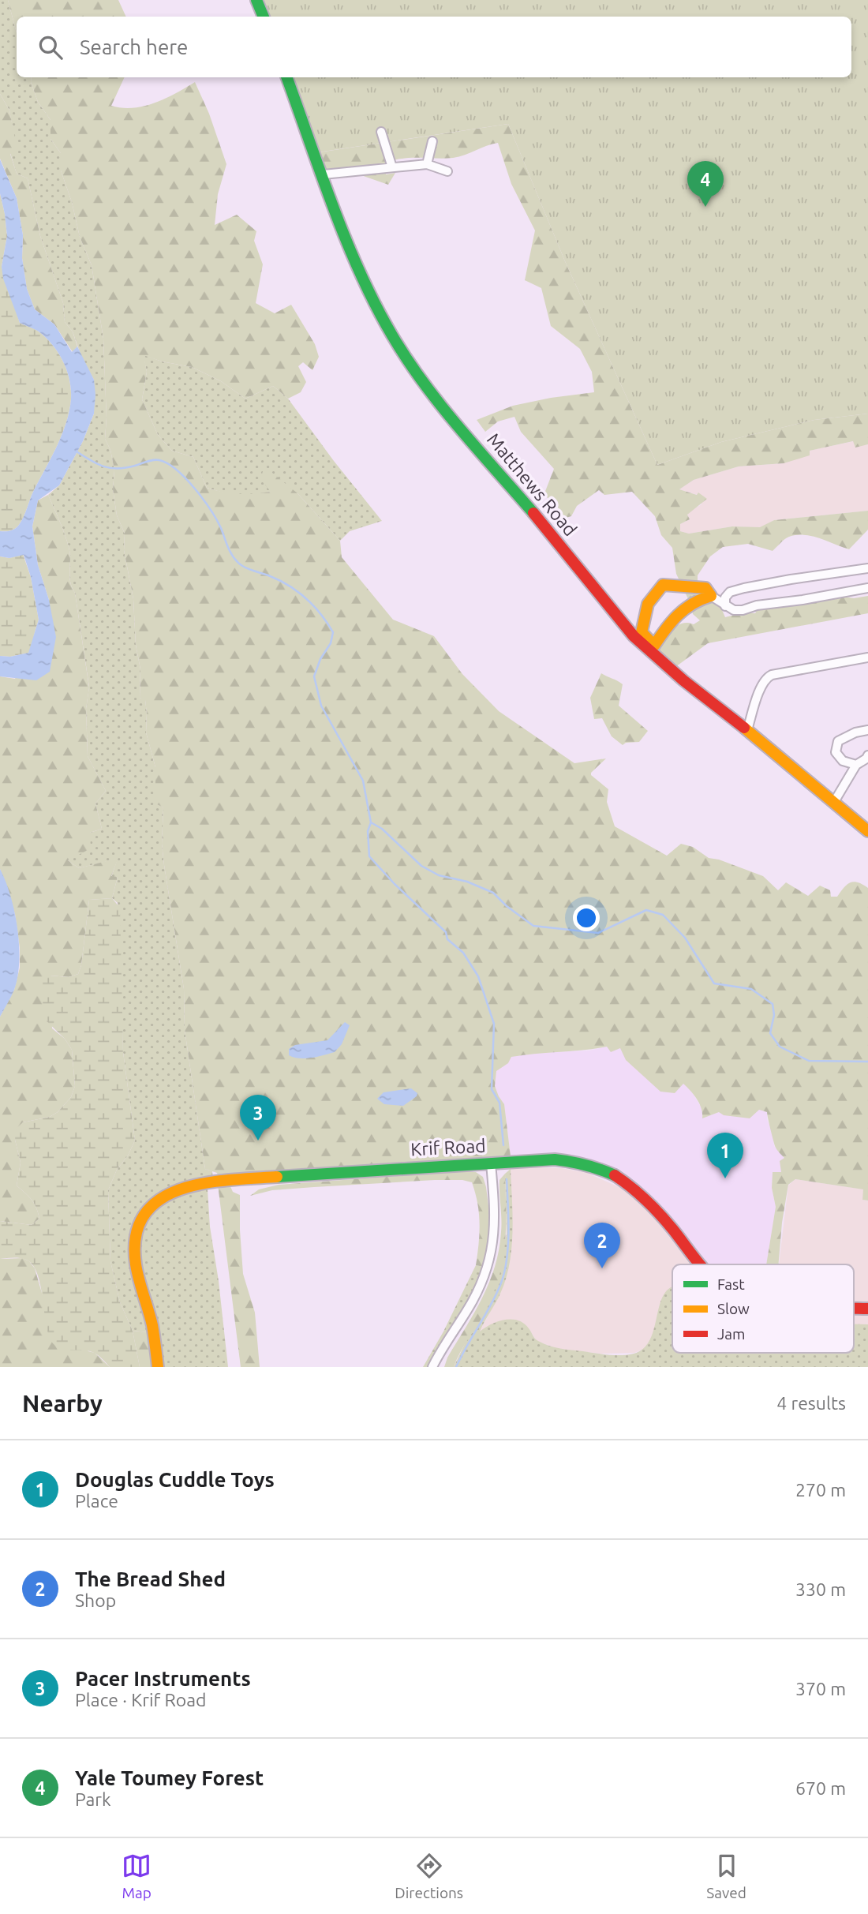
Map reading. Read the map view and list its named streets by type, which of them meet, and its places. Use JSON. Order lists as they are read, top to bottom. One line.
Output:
{"streets":{"street":["Matthews Road","Krif Road"]},"legend":["Fast","Slow","Jam"],"page":{"search":"Search here","pins":["4","3","1","2"],"heading":["Nearby","4 results"],"list":[{"mark":"1","name":"Douglas Cuddle Toys","note":"Place","value":"270 m"},{"mark":"2","name":"The Bread Shed","note":"Shop","value":"330 m"},{"mark":"3","name":"Pacer Instruments","note":"Place · Krif Road","value":"370 m"},{"mark":"4","name":"Yale Toumey Forest","note":"Park","value":"670 m"}],"nav":["Map","Directions","Saved"]}}
